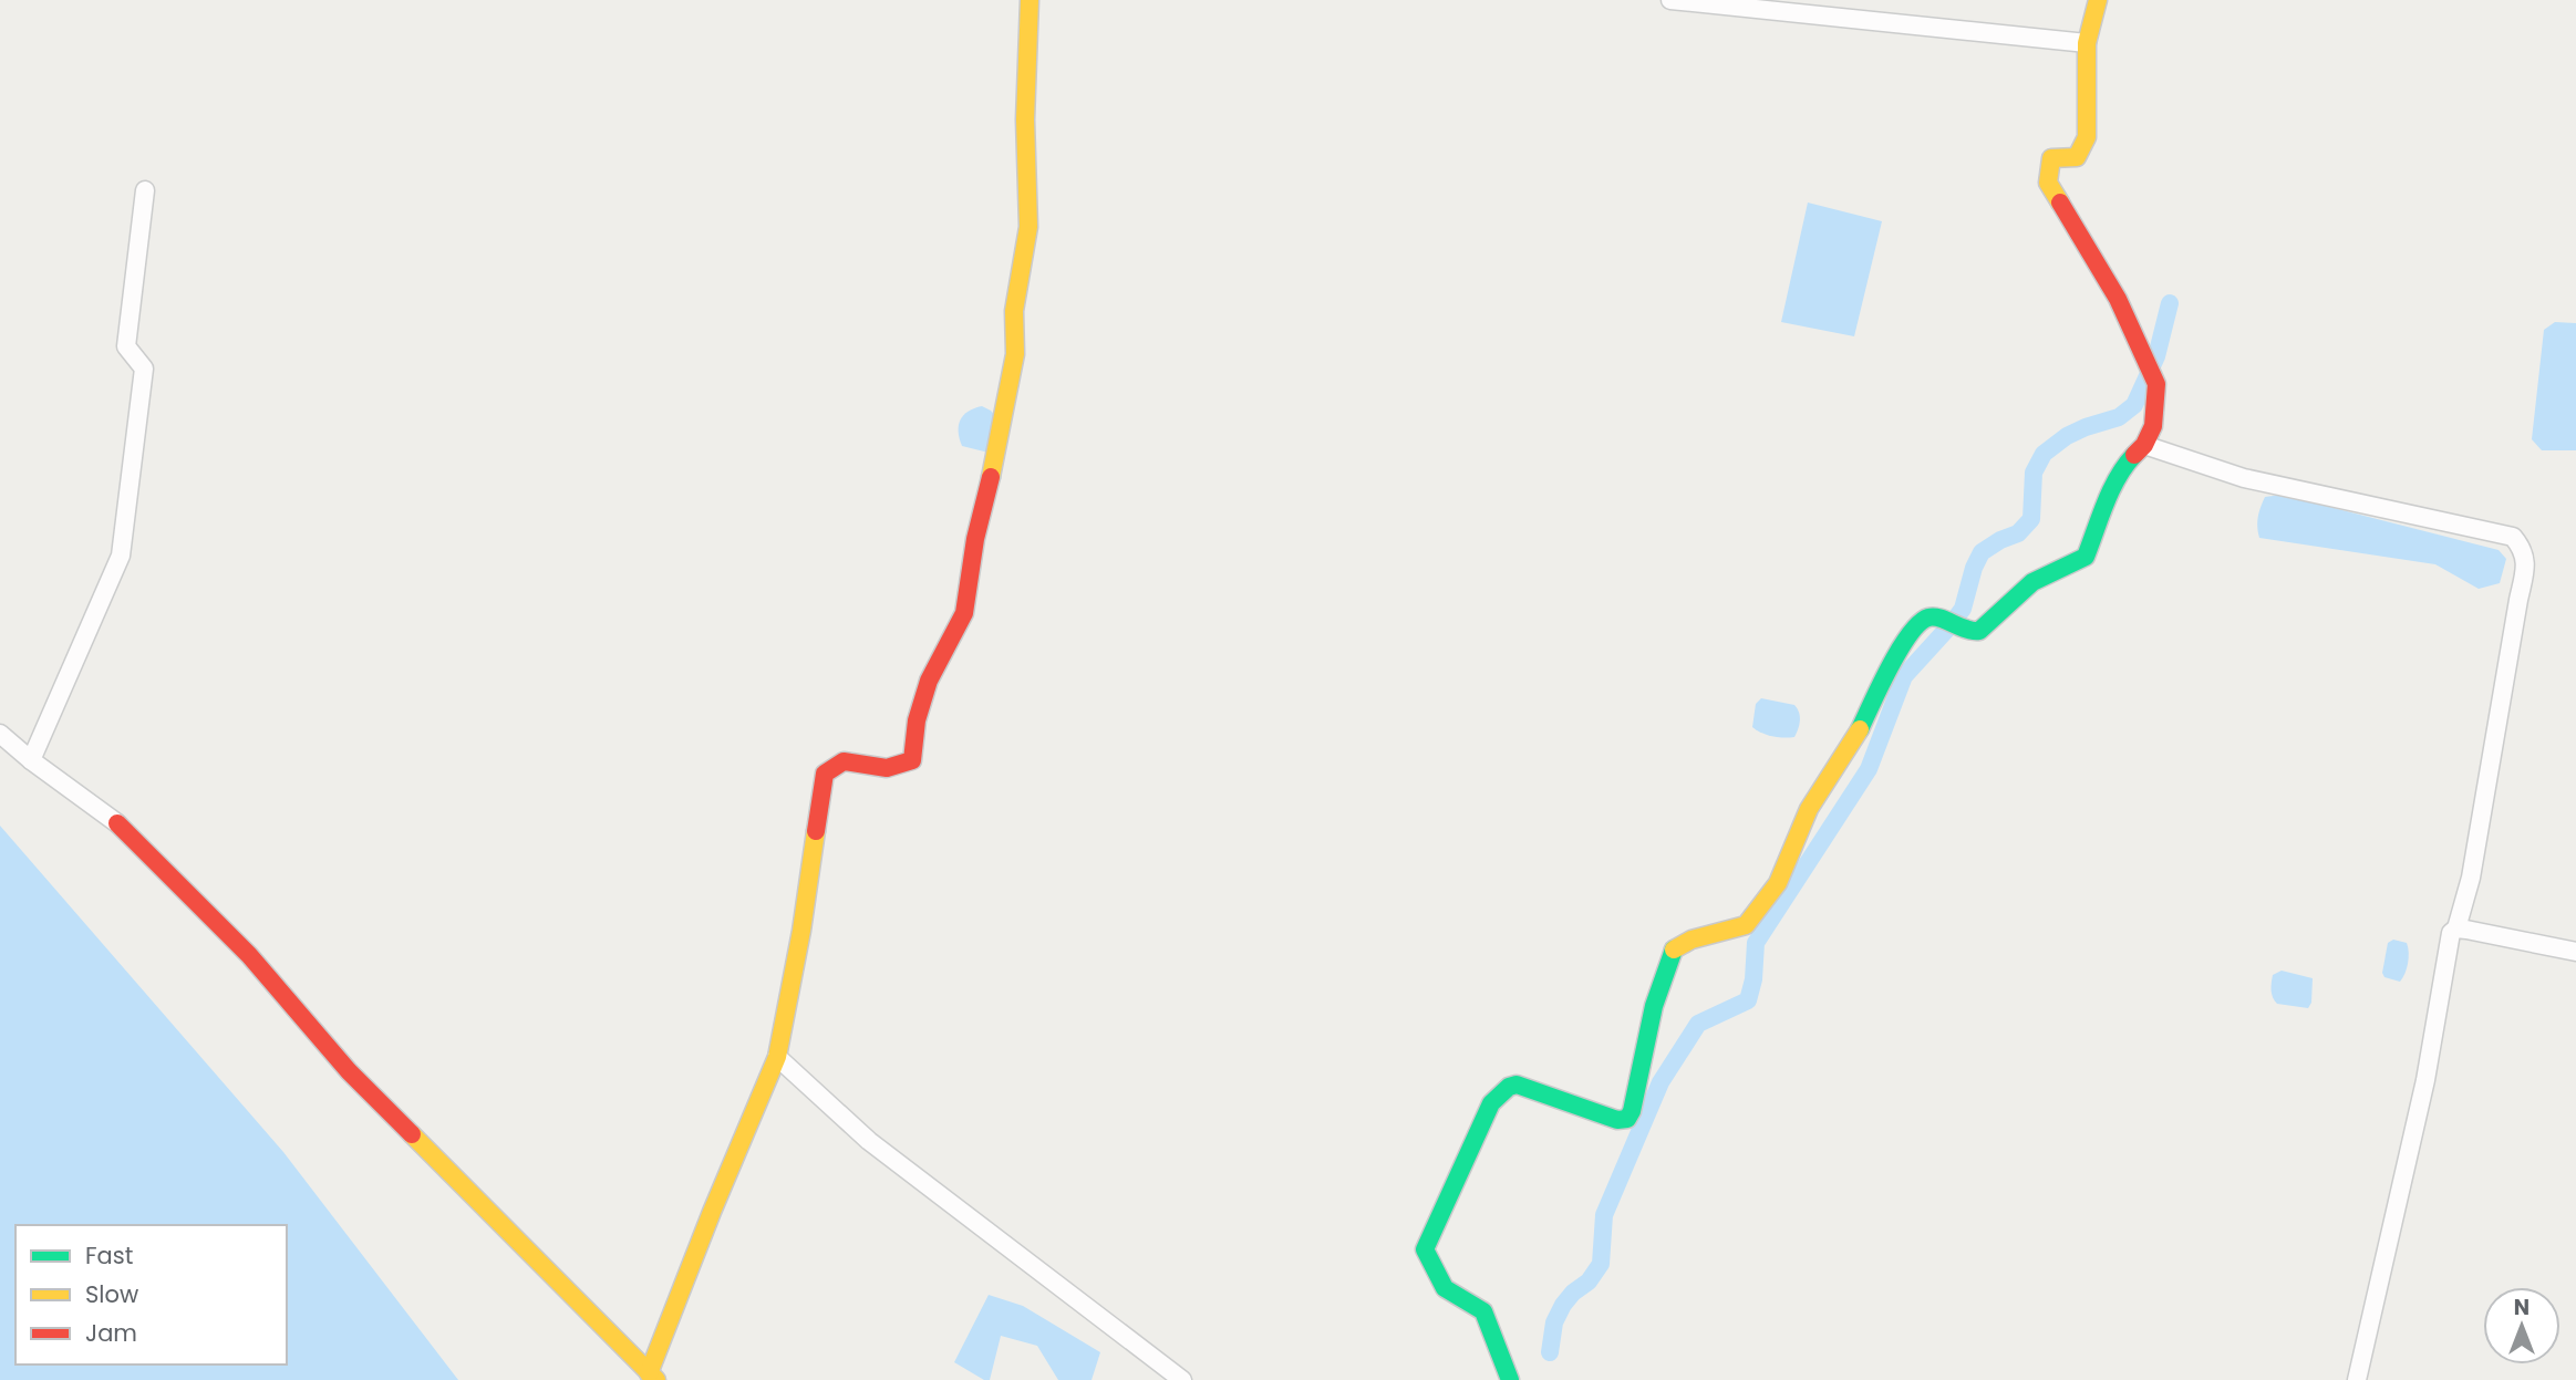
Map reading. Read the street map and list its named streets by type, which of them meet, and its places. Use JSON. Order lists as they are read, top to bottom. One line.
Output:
{"legend":["Fast","Slow","Jam"],"north":"top"}
